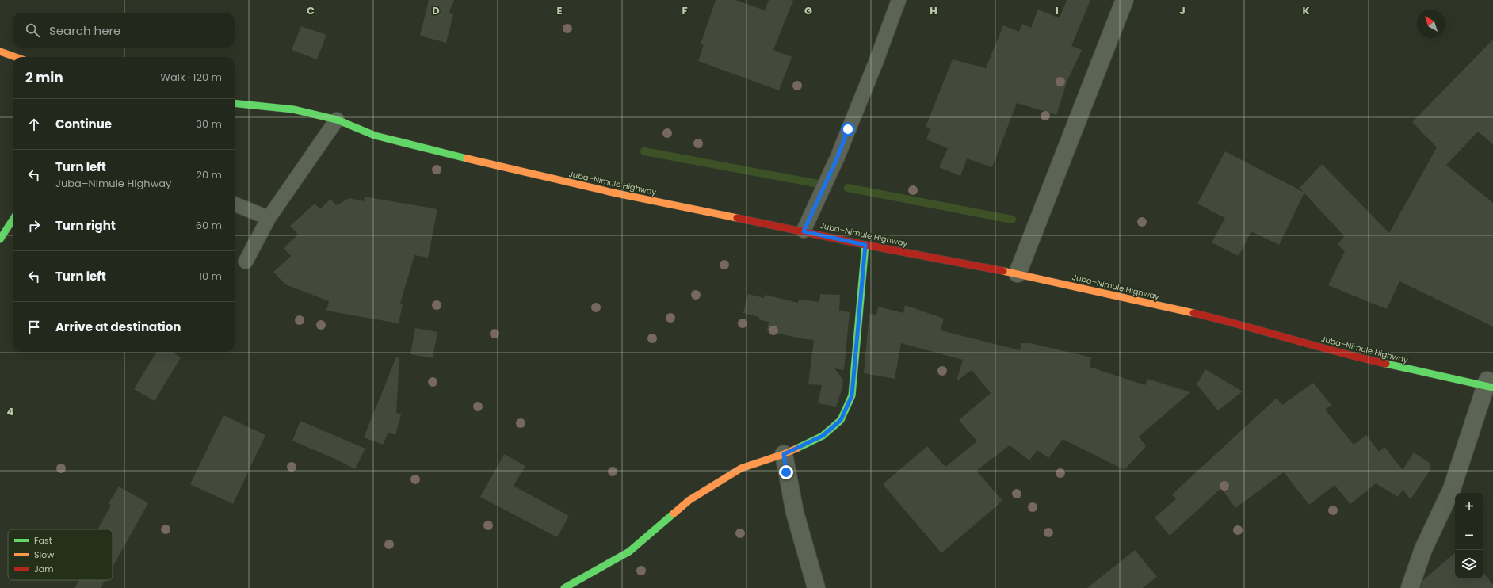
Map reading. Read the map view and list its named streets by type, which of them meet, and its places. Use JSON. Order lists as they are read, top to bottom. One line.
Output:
{"streets":{"main road":["Juba–Nimule Highway"]},"legend":["Fast","Slow","Jam"],"north":"top left","page":{"search":"Search here","heading":["2 min","Walk · 120 m"],"list":[["Continue","30 m"],["Turn left","Juba–Nimule Highway","20 m"],["Turn right","60 m"],["Turn left","10 m"],"Arrive at destination"],"map_buttons":["+","−"]},"grid":{"columns":["C","D","E","F","G","H","I","J","K"],"rows":["4"]}}
